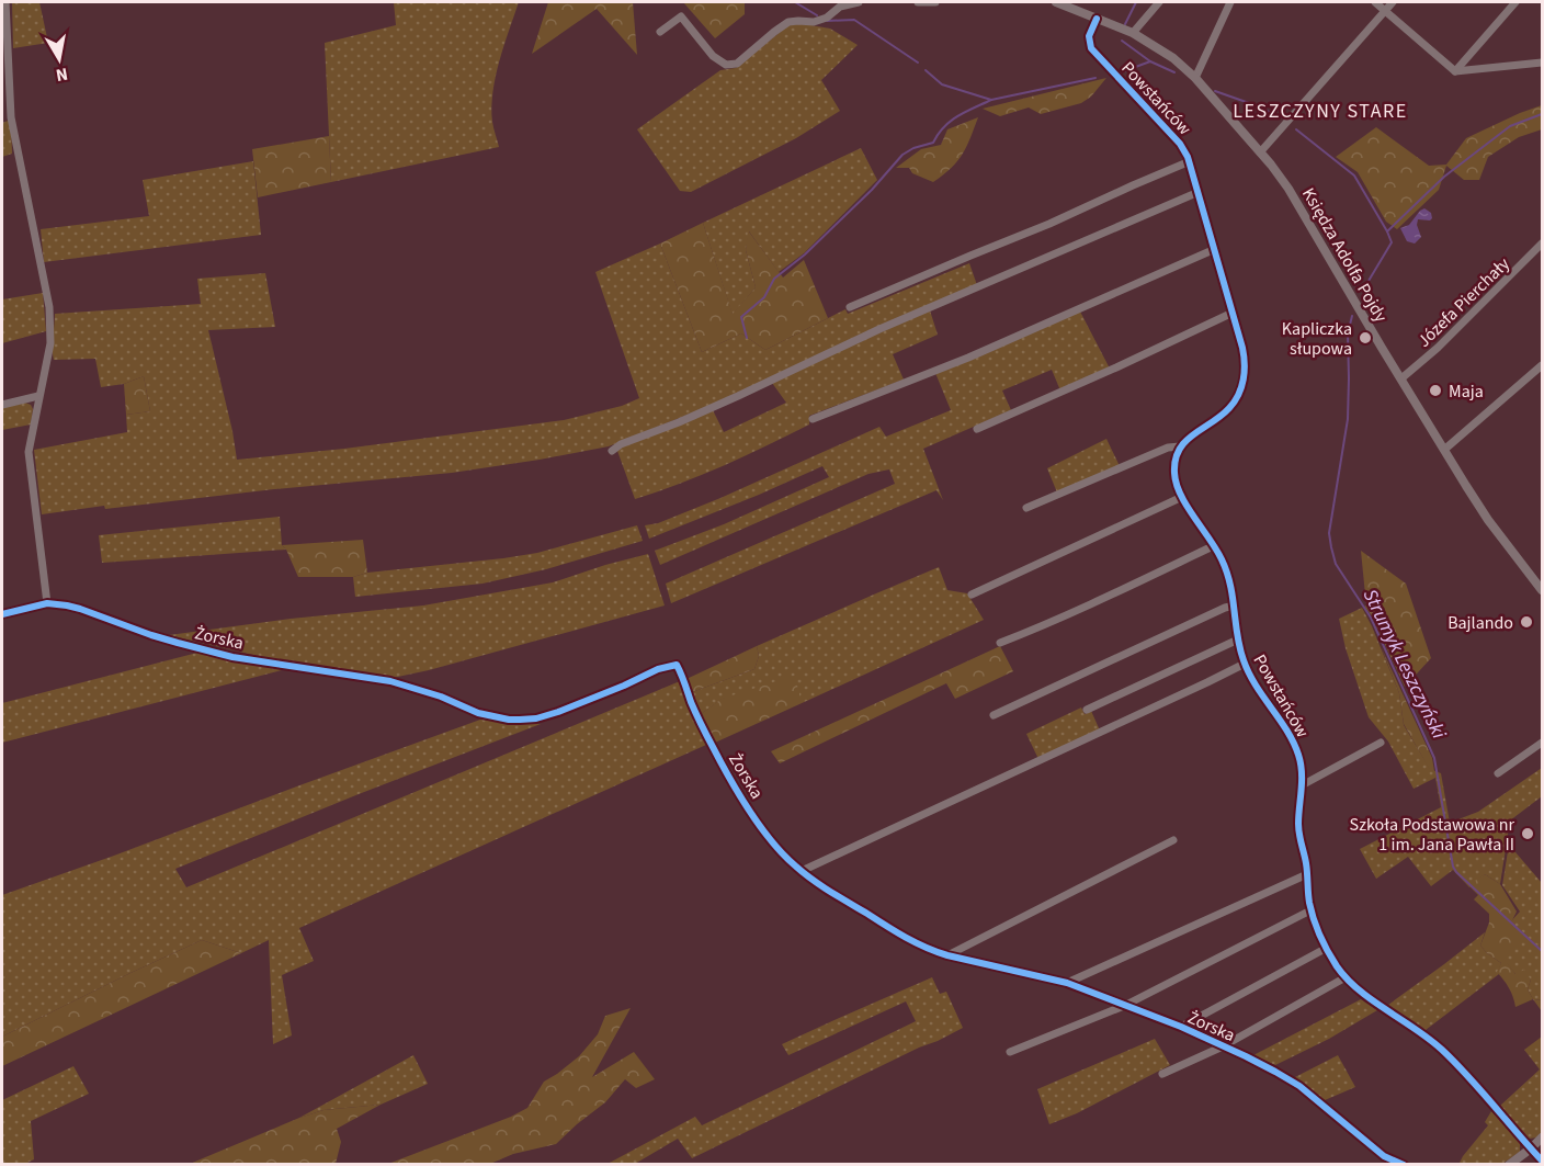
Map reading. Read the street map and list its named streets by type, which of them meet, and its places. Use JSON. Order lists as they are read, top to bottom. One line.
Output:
{"streets":{"street":["Powstańców","Księdza Adolfa Pojdy","Józefa Pierchały","Żorska"]},"crossings":[["Powstańców","Księdza Adolfa Pojdy"],["Księdza Adolfa Pojdy","Józefa Pierchały"]],"districts":["LESZCZYNY STARE"],"water":["Strumyk Leszczyński"],"places":["Kapliczka słupowa","Maja","Bajlando","Szkoła Podstawowa nr 1 im. Jana Pawła II"],"north":"bottom"}
